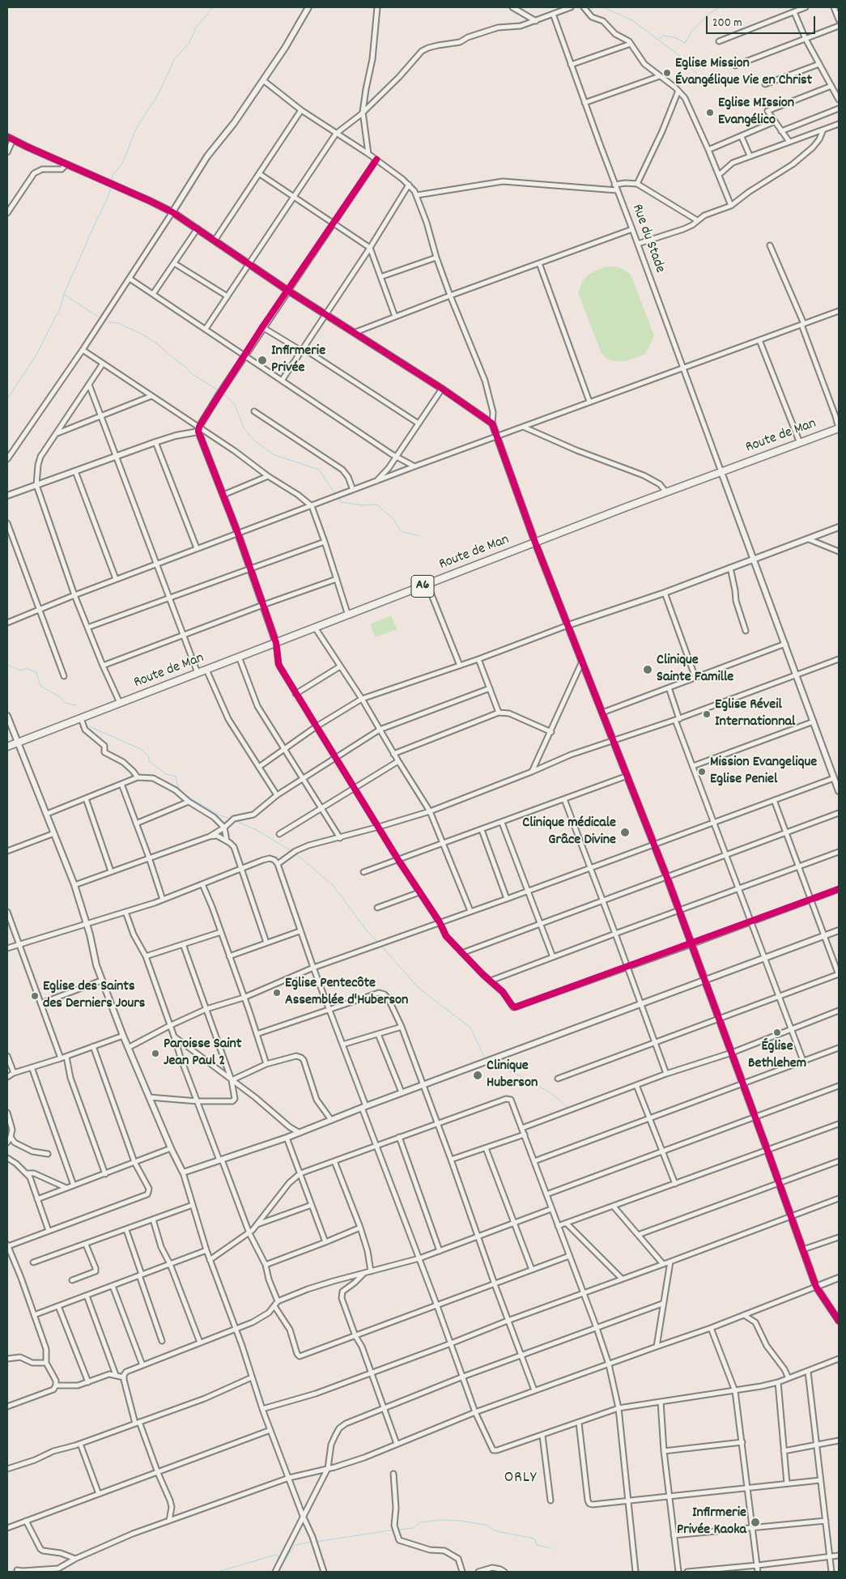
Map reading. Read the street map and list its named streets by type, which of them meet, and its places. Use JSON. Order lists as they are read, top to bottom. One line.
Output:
{"streets":{"highway":["Route de Man","A6"],"street":["Rue du Stade"]},"crossings":[["Rue du Stade","Route de Man"]],"districts":["ORLY"],"places":["Eglise Mission Évangélique Vie en Christ","Eglise MIssion Evangélico","Infirmerie Privée","Clinique Sainte Famille","Eglise Réveil Internationnal","Mission Evangelique Eglise Peniel","Clinique médicale Grâce Divine","Eglise Pentecôte Assemblée d'Huberson","Eglise des Saints des Derniers Jours","Église Bethlehem","Paroisse Saint Jean Paul 2","Clinique Huberson","Infirmerie Privée Kaoka"],"scale_bar":"200 m"}
